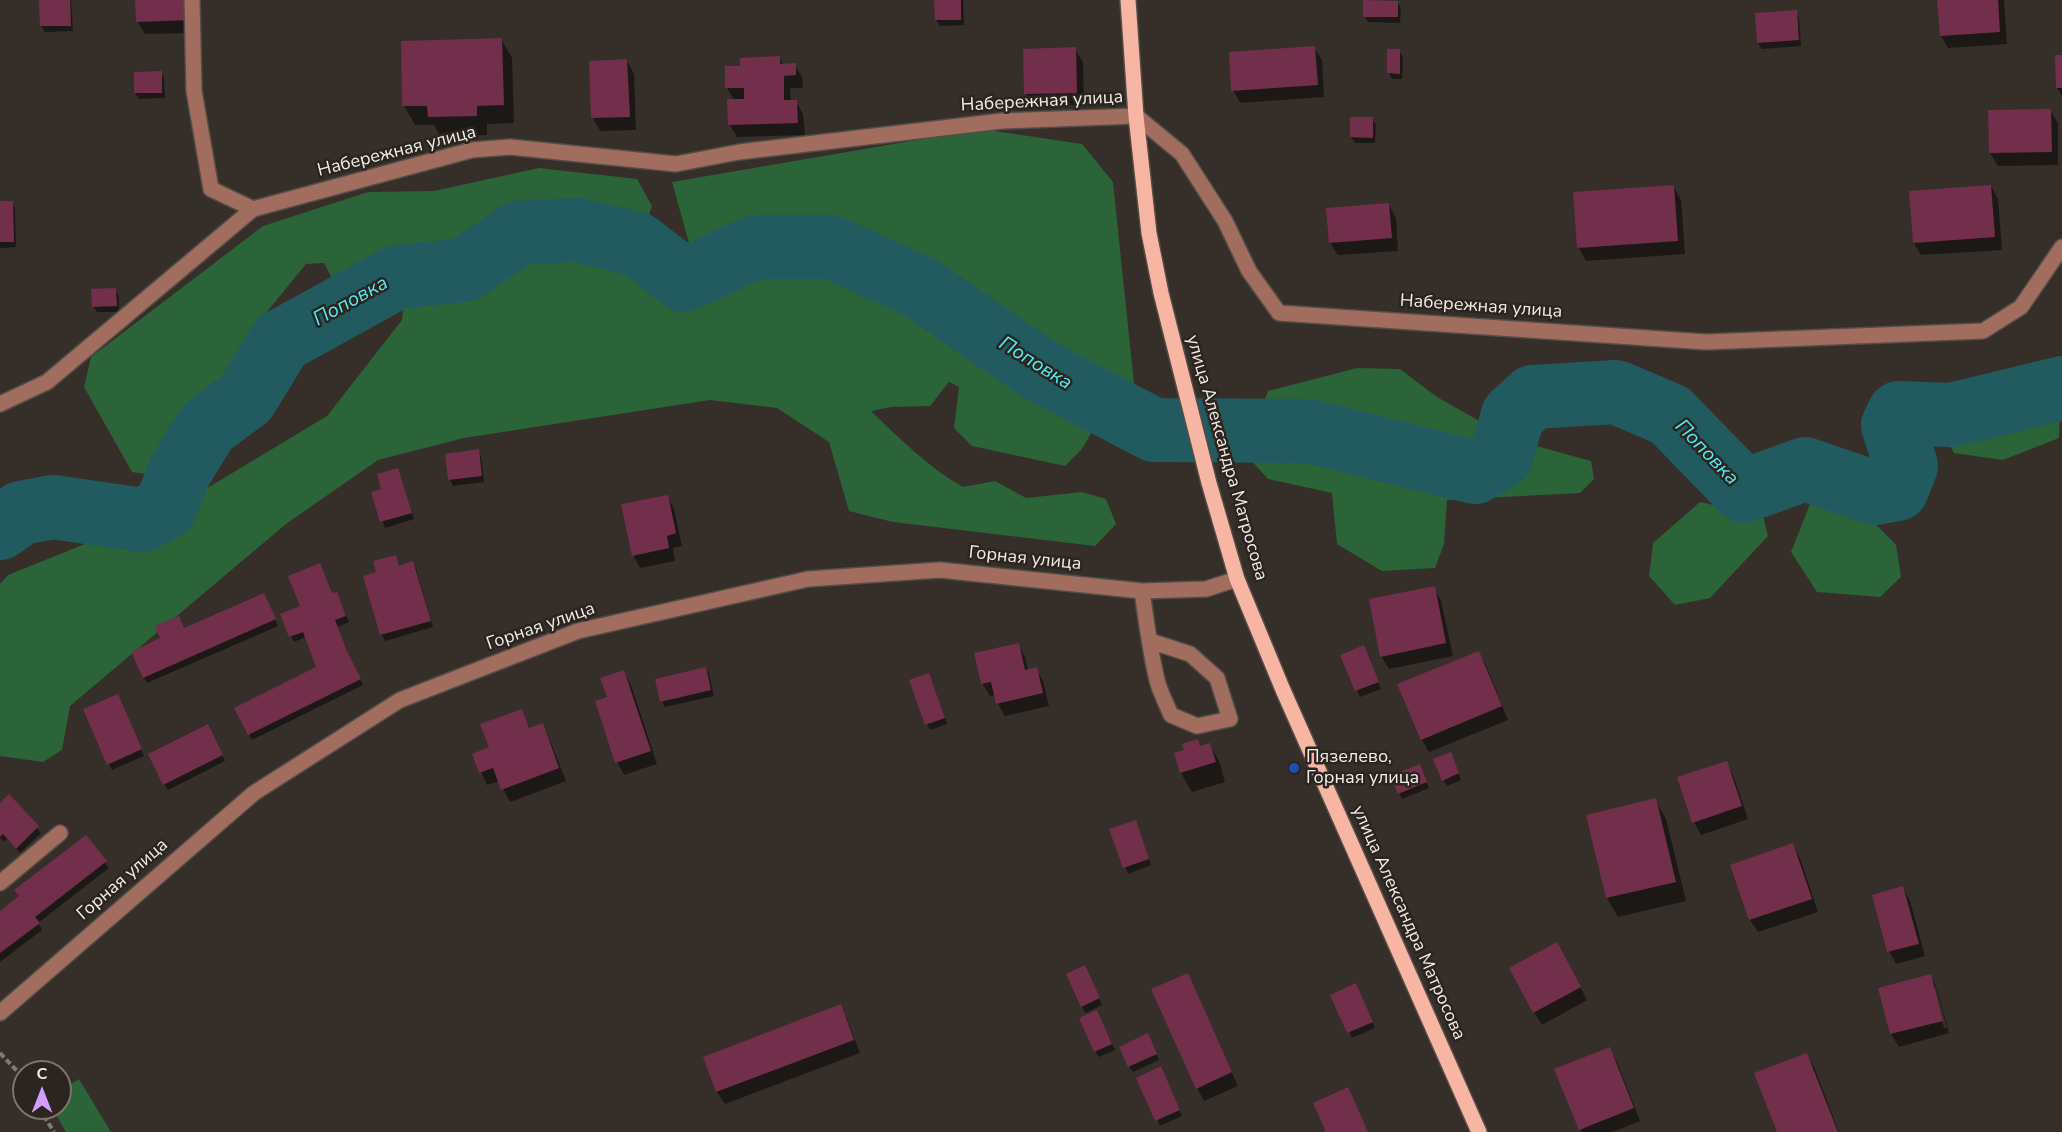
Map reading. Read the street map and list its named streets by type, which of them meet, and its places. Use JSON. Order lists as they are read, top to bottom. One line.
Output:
{"streets":{"main road":["улица Александра Матросова"],"street":["Набережная улица","Горная улица"]},"crossings":[["Набережная улица","улица Александра Матросова"],["улица Александра Матросова","Горная улица"]],"water":["Поповка"],"places":["Пязелево, Горная улица"],"north":"top"}
